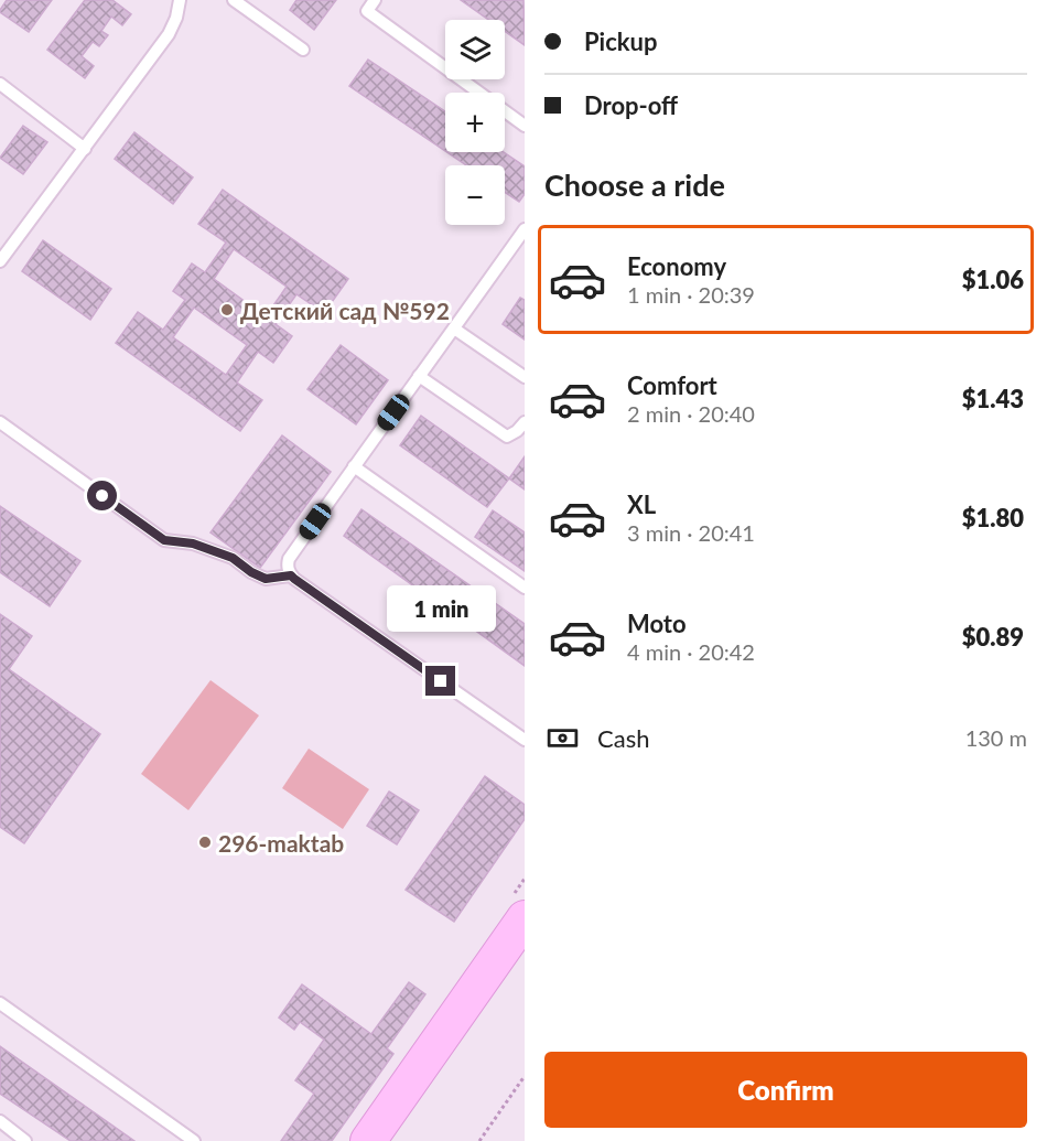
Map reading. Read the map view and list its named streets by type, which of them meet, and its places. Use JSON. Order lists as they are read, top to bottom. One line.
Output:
{"places":["Детcкий сад №592","296-maktab"],"page":{"banner":["Pickup","Drop-off"],"map_buttons":["+","−"],"heading":"Choose a ride","list":[{"name":"Economy","note":"1 min · 20:39","value":"$1.06"},{"name":"Comfort","note":"2 min · 20:40","value":"$1.43"},{"name":"XL","note":"3 min · 20:41","value":"$1.80"},{"name":"Moto","note":"4 min · 20:42","value":"$0.89"}],"bubble":"1 min","pay":["Cash","130 m"],"buttons":"Confirm"}}
